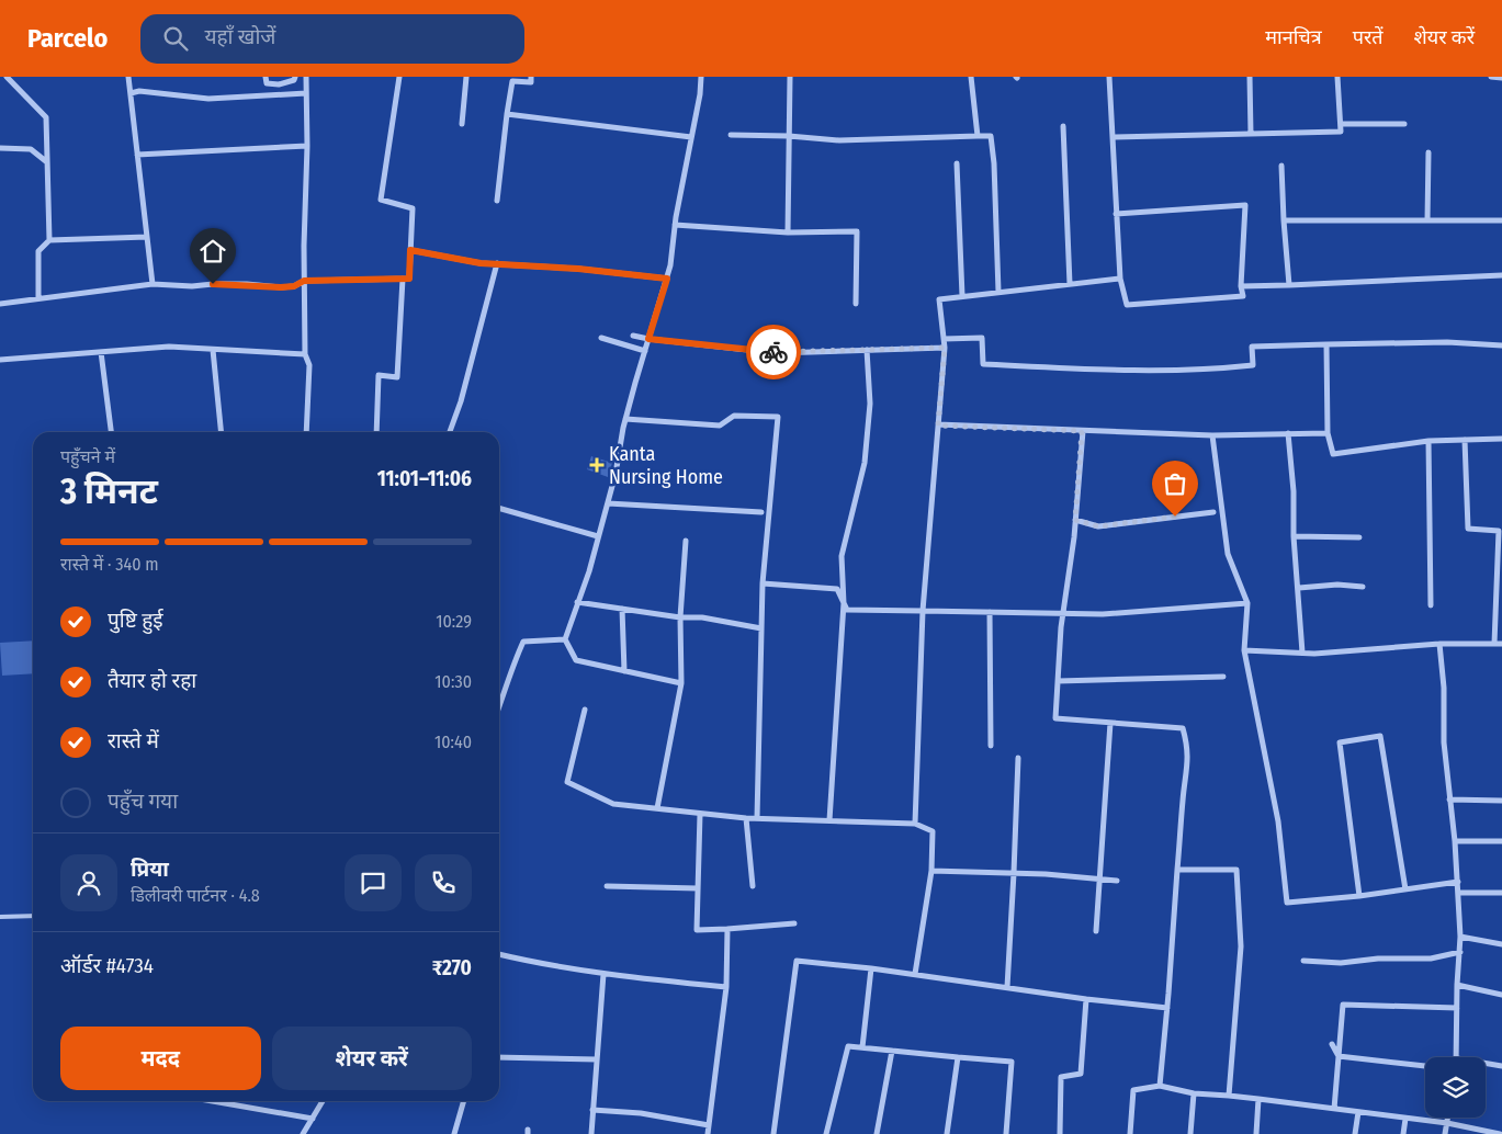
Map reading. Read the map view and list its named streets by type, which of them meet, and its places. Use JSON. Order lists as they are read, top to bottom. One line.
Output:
{"places":{"health":["Kanta Nursing Home"]},"page":{"header":"Parcelo","search":"यहाँ खोजें","nav":["मानचित्र","परतें","शेयर करें"],"heading":["3 मिनट","पहुँचने में","11:01–11:06"],"panel":["प्रिया","डिलीवरी पार्टनर · 4.8","ऑर्डर #4734","₹270"],"bar":"रास्ते में · 340 m","list":[["पुष्टि हुई","10:29"],["तैयार हो रहा","10:30"],["रास्ते में","10:40"],"पहुँच गया"],"buttons":["मदद","शेयर करें"]}}
